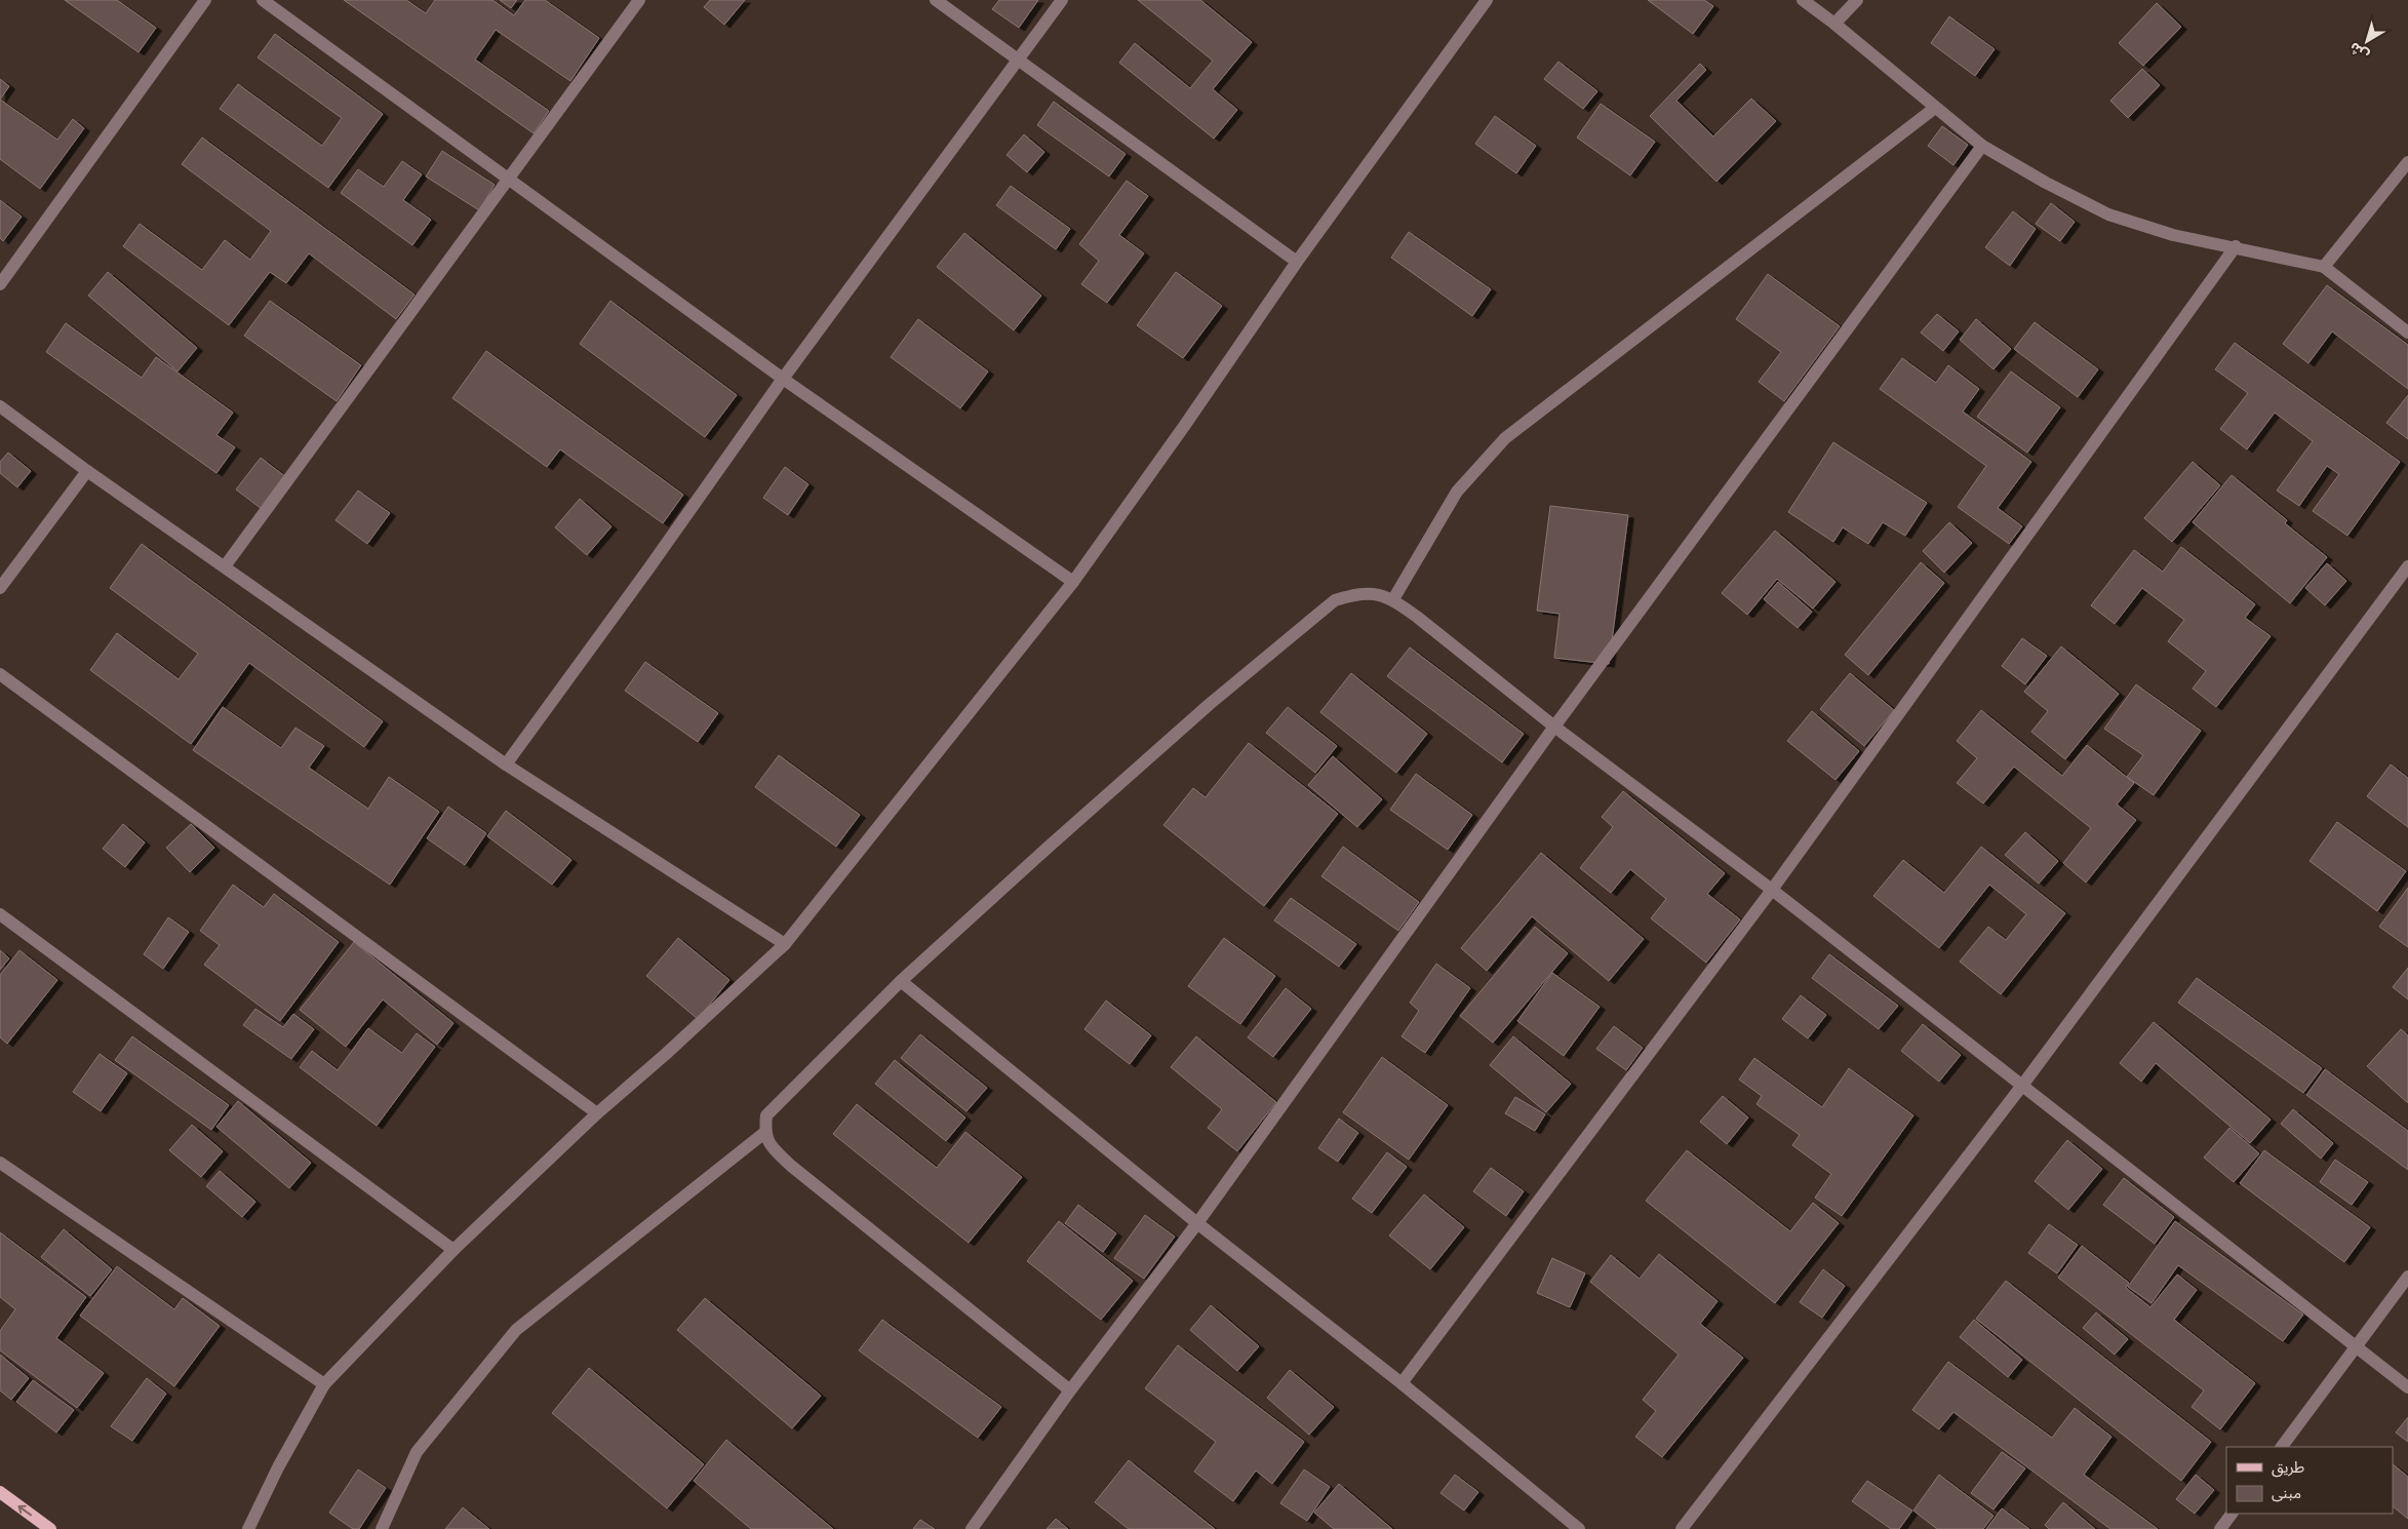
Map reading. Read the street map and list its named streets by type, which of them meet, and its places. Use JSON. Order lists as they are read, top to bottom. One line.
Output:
{"legend":["طريق","مبنى"],"north":"bottom left"}
